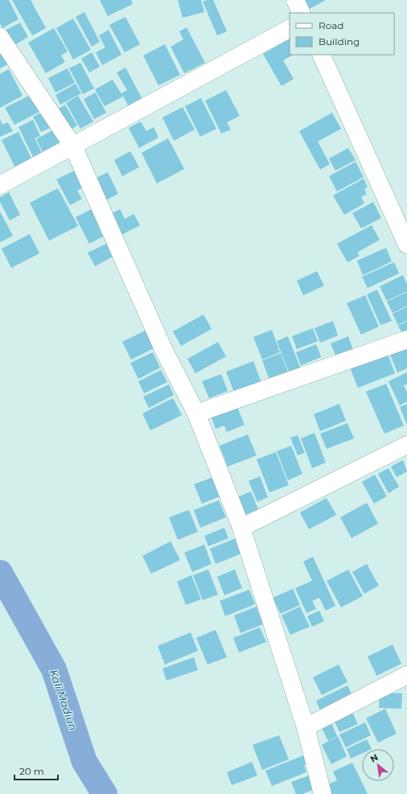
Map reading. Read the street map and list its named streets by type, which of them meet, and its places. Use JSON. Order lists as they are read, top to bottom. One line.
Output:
{"water":["Kali Madiun"],"legend":["Road","Building"],"scale_bar":"20 m","north":"top left"}
